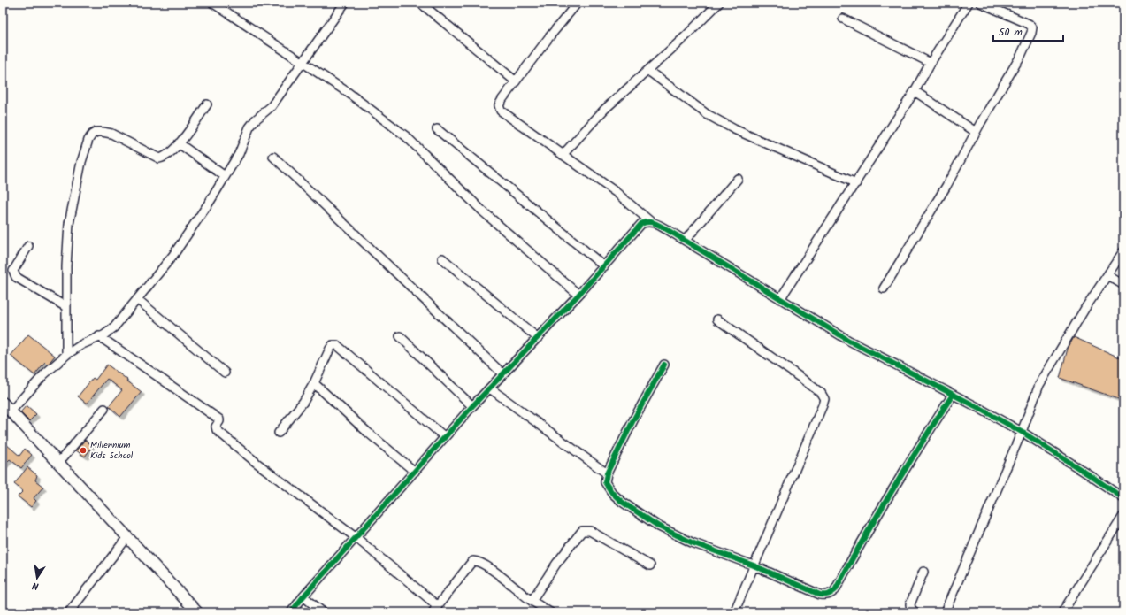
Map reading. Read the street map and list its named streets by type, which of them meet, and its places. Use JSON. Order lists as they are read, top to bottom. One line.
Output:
{"places":["Millennium Kids School"],"scale_bar":"50 m","north":"bottom"}
